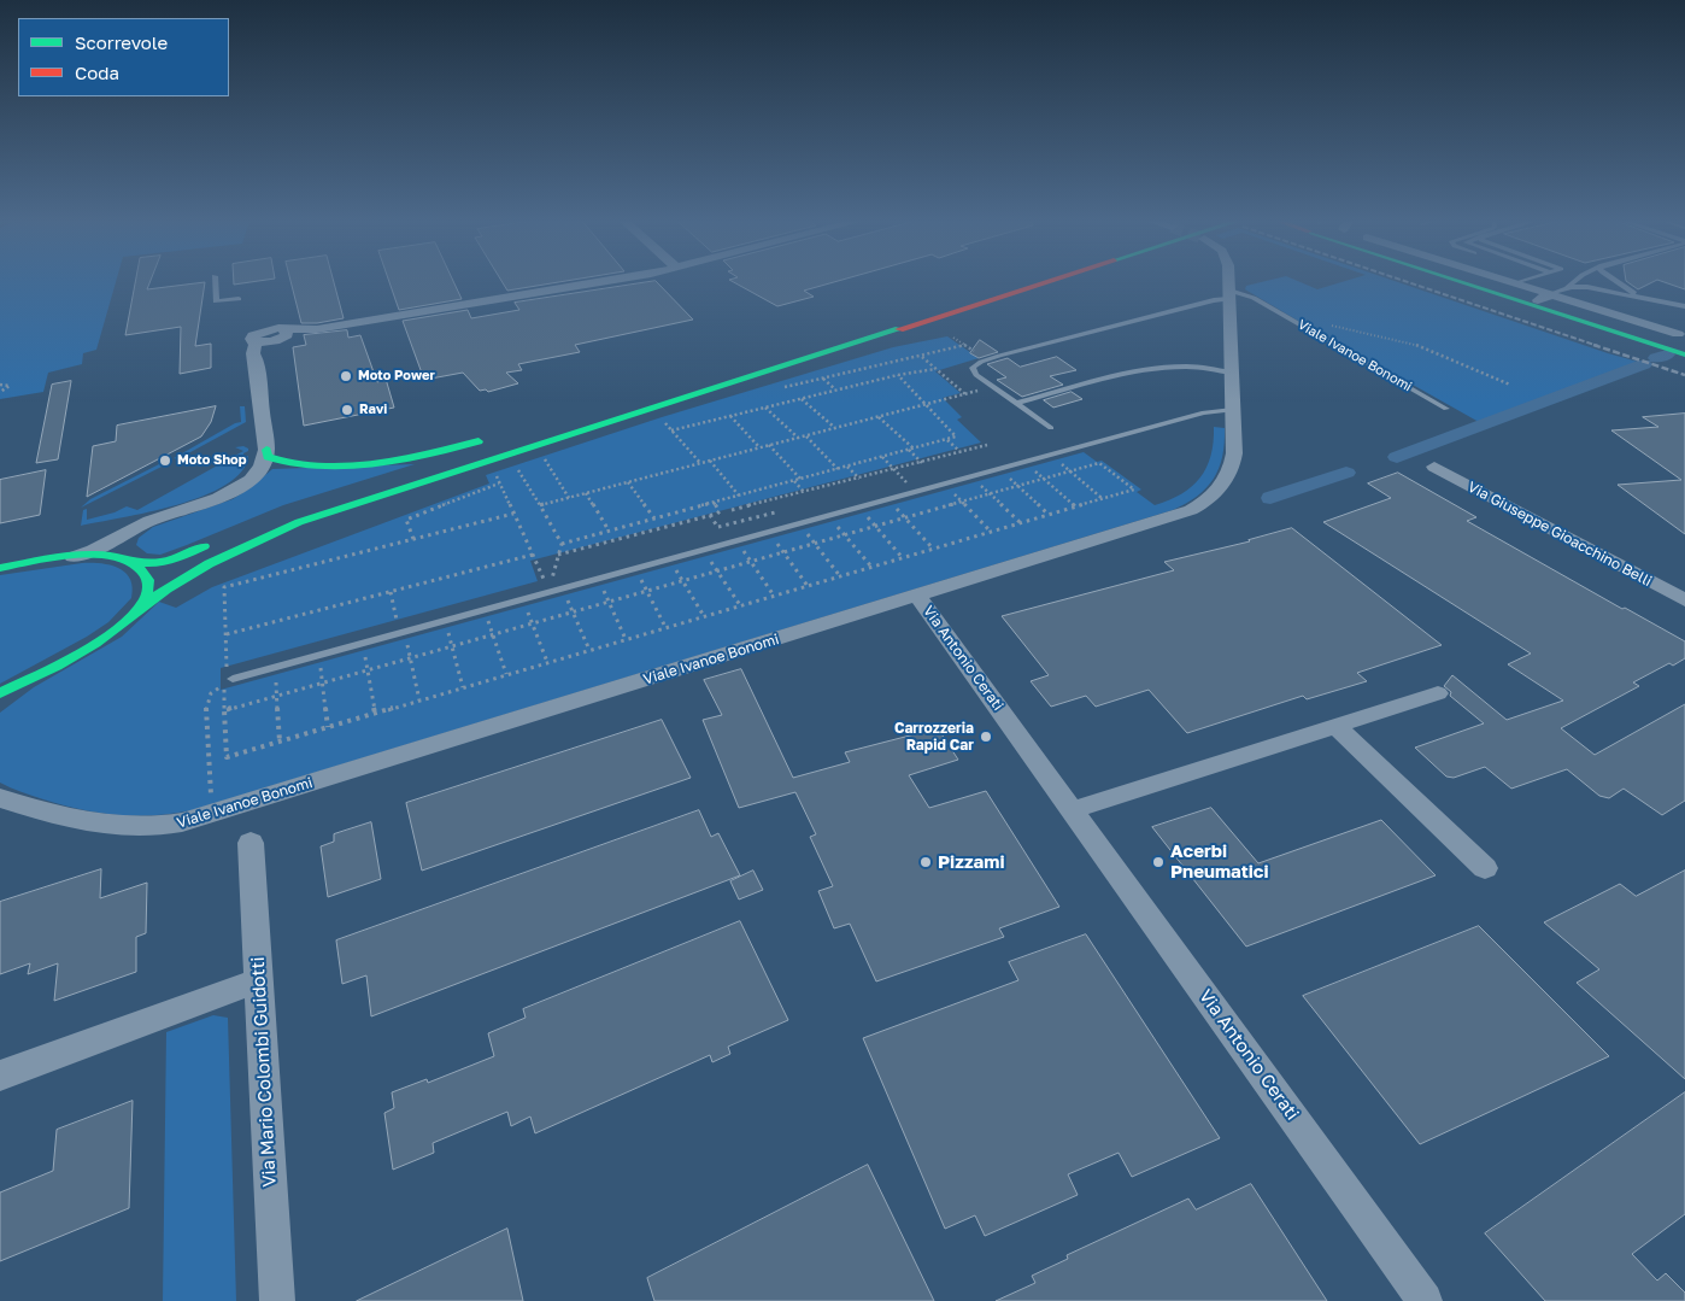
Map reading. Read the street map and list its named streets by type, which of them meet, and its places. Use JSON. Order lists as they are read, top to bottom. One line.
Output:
{"streets":{"street":["Viale Ivanoe Bonomi","Via Giuseppe Gioacchino Belli","Via Antonio Cerati","Via Mario Colombi Guidotti"]},"crossings":[["Viale Ivanoe Bonomi","Via Antonio Cerati"]],"places":["Moto Power","Ravi","Moto Shop","Carrozzeria Rapid Car","Pizzami","Acerbi Pneumatici"],"legend":["Scorrevole","Coda"]}
